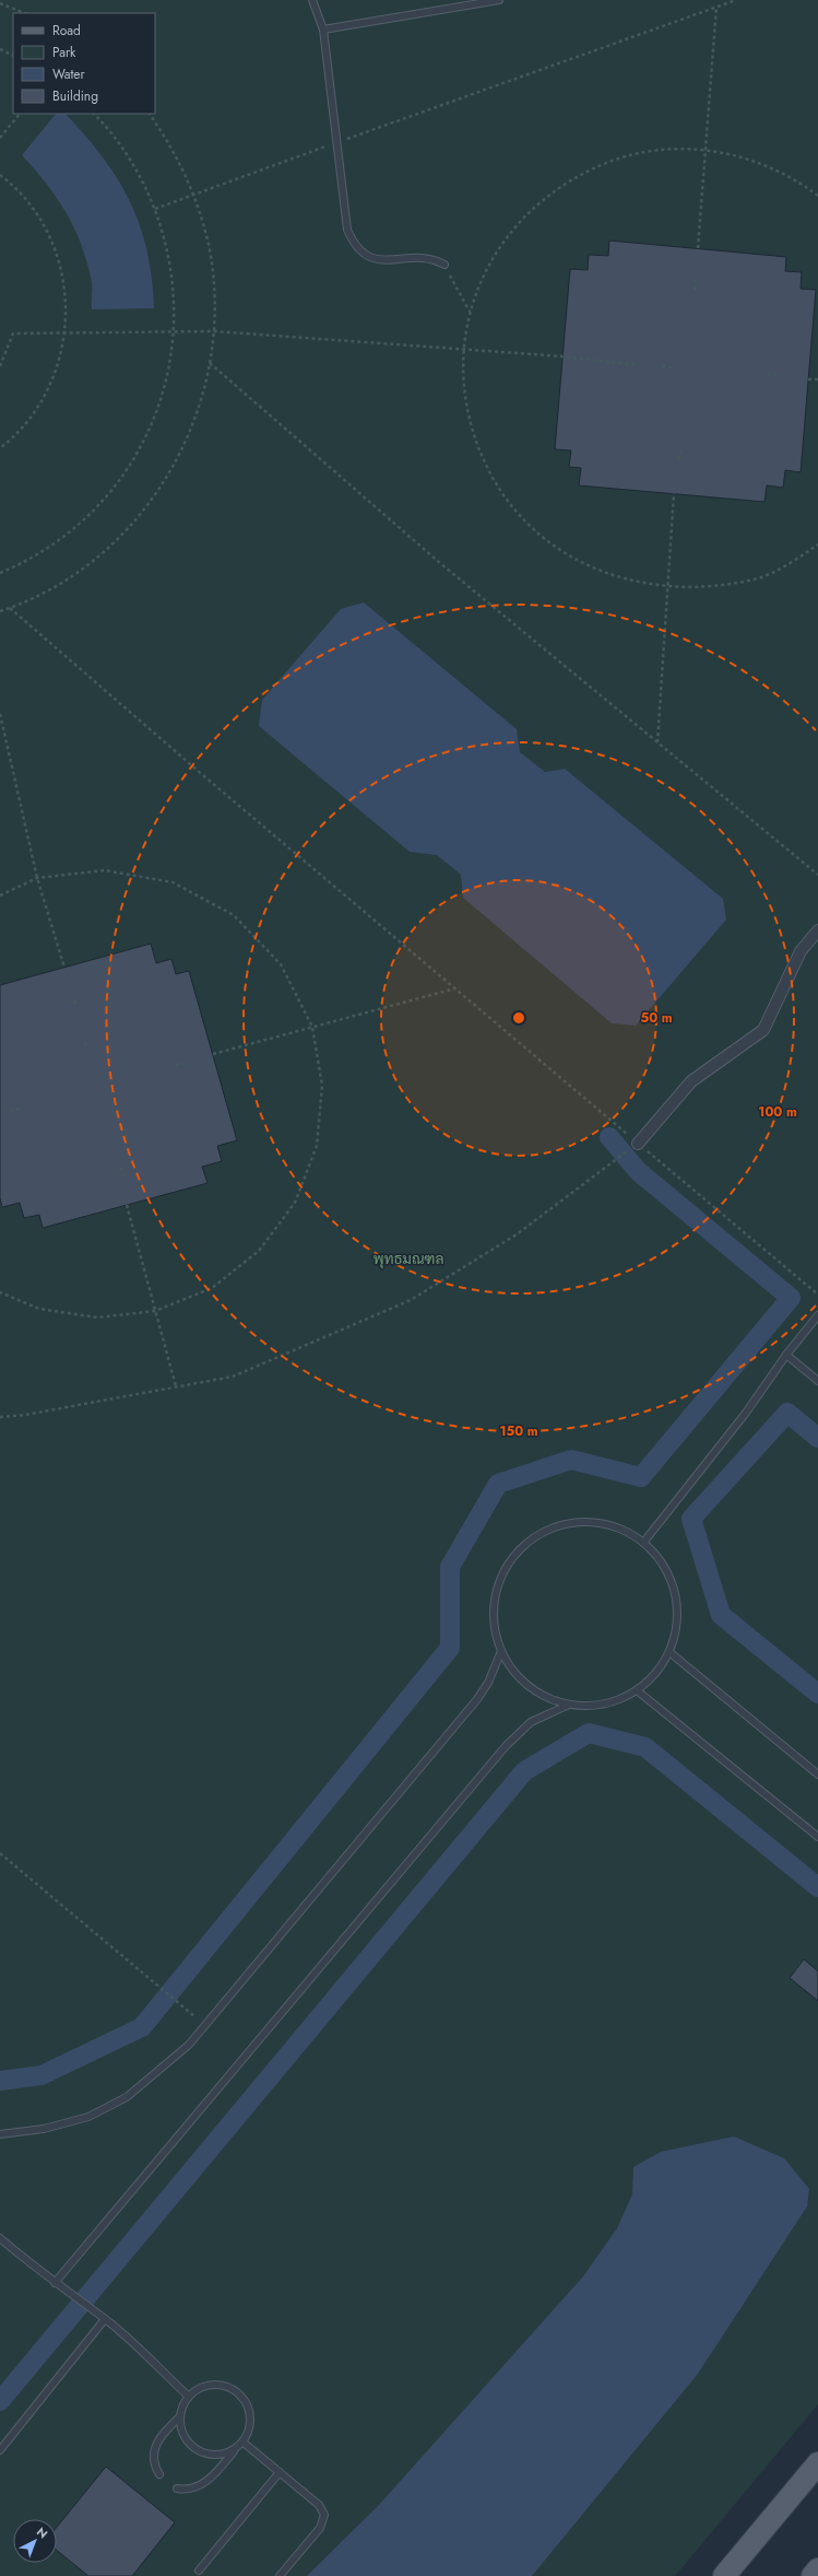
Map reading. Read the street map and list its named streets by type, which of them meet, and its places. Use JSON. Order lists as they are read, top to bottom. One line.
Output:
{"parks":["พุทธมณฑล"],"legend":["Road","Park","Water","Building"],"north":"top right","rings":["50 m","100 m","150 m"]}
